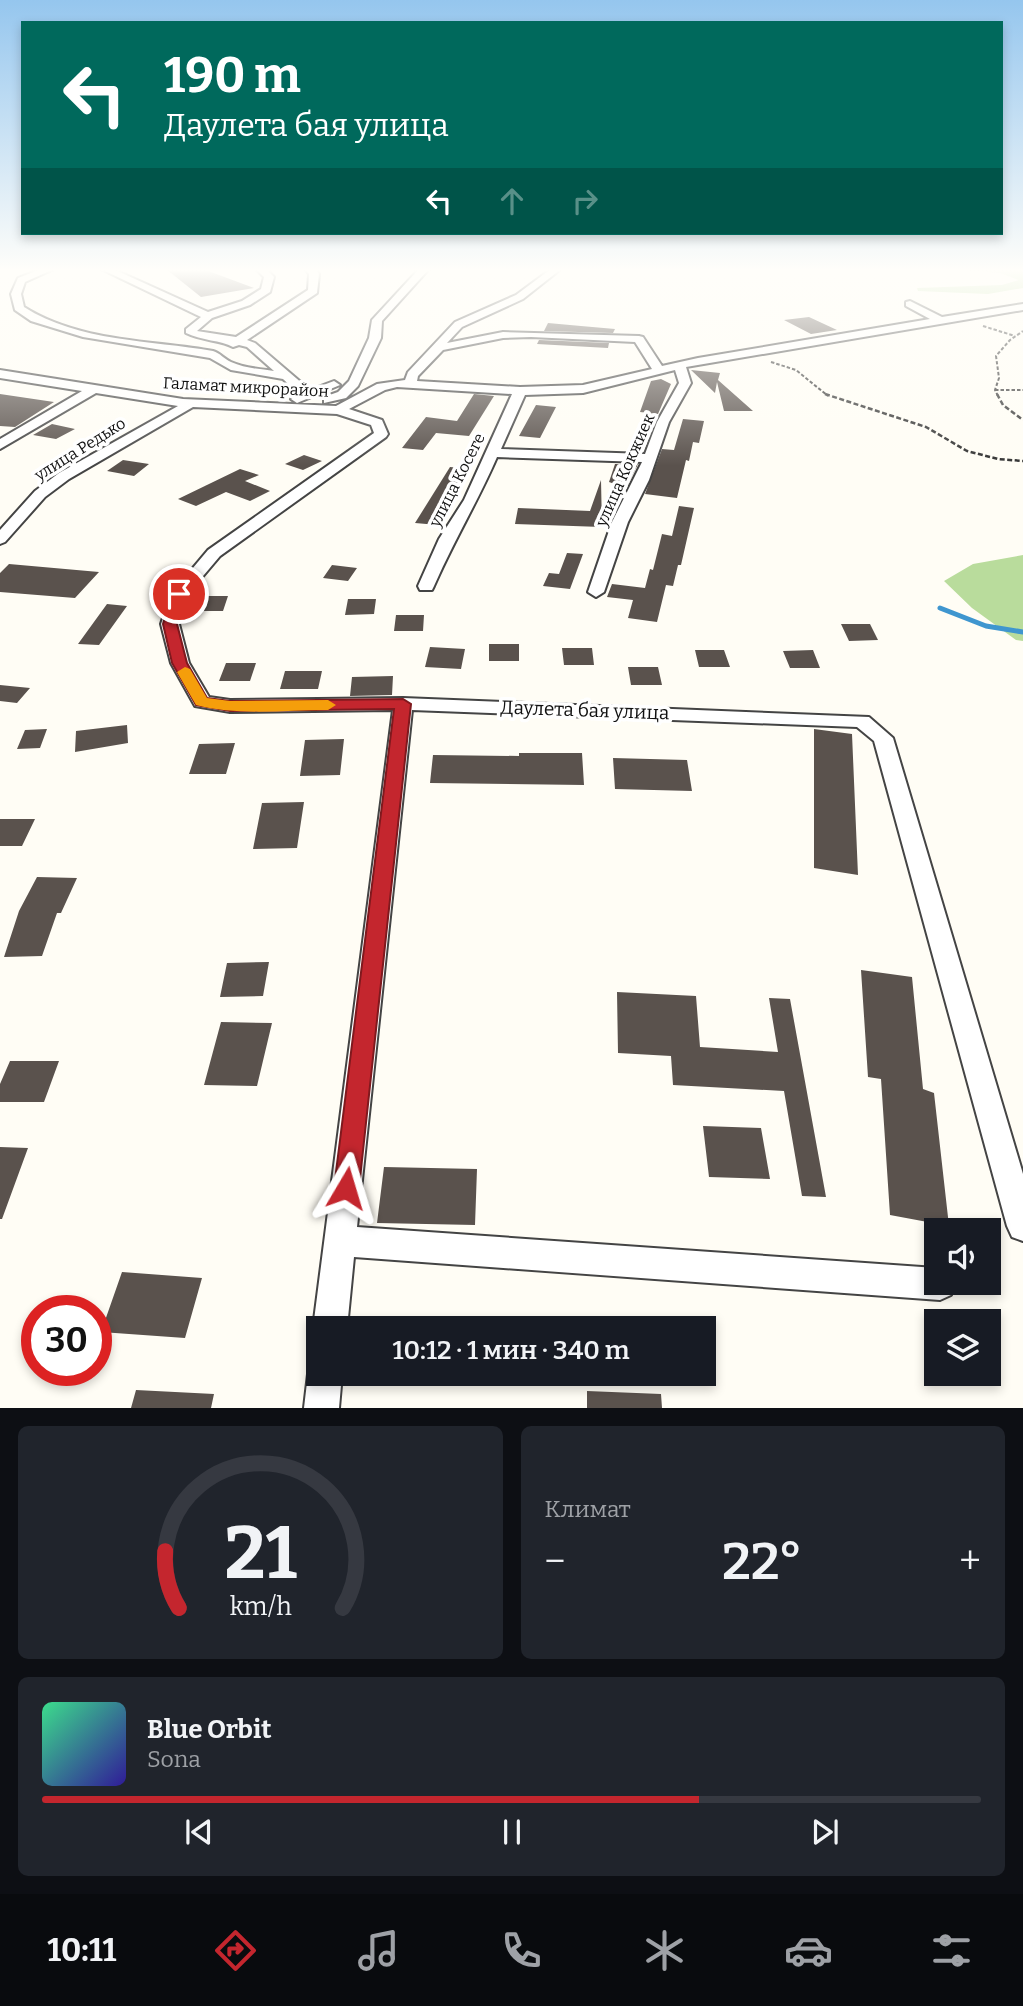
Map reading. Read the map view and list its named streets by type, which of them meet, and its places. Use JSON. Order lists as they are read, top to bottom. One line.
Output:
{"streets":{"street":["Галамат микрорайон","улица Редько","улица Кокжиек","улица Косеге","Даулета бая улица"]},"crossings":[["Галамат микрорайон","улица Редько"],["Галамат микрорайон","улица Кокжиек"],["Галамат микрорайон","улица Косеге"],["Галамат микрорайон","Даулета бая улица"]],"page":{"turn":["190 m","Даулета бая улица"],"limit":"30","trip":"10:12 · 1 мин · 340 m","tile":"Климат","heat":["−","22°","+"],"song":["Blue Orbit","Sona"],"tabs":"10:11","gauge":["21","km/h"]}}
